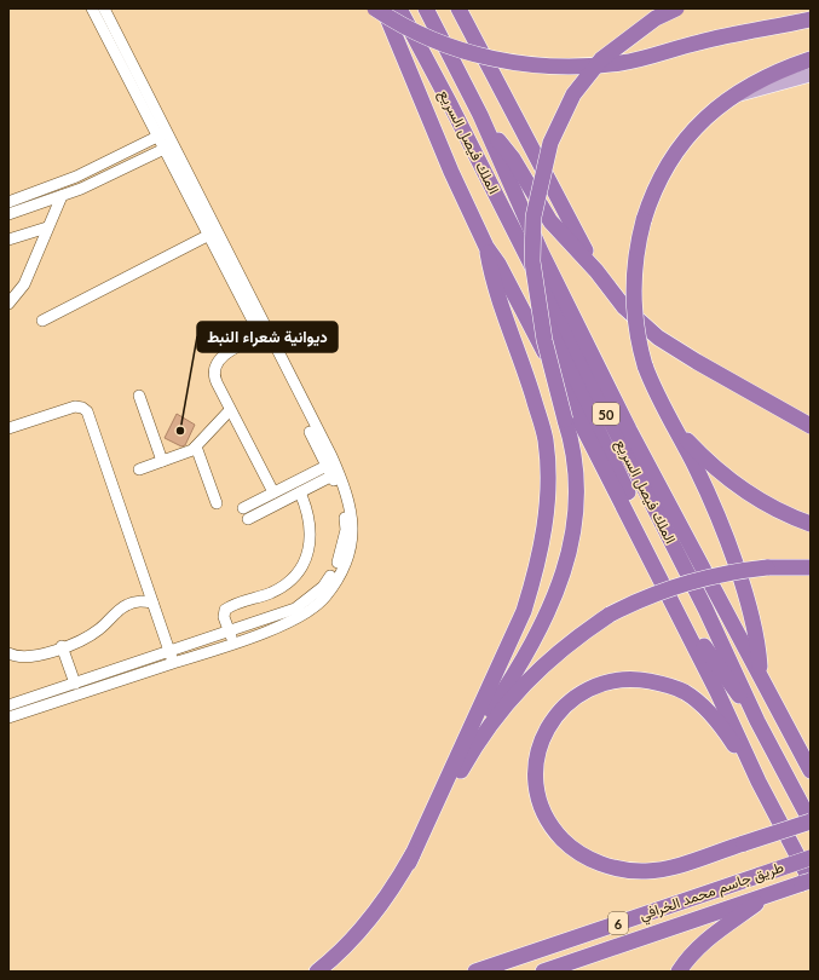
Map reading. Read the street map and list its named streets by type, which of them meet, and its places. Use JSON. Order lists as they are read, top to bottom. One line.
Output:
{"streets":{"highway":["الملك فيصل السريع","50","طريق جاسم محمد الخرافي","6"]},"places":["ديوانية شعراء النبط"]}
